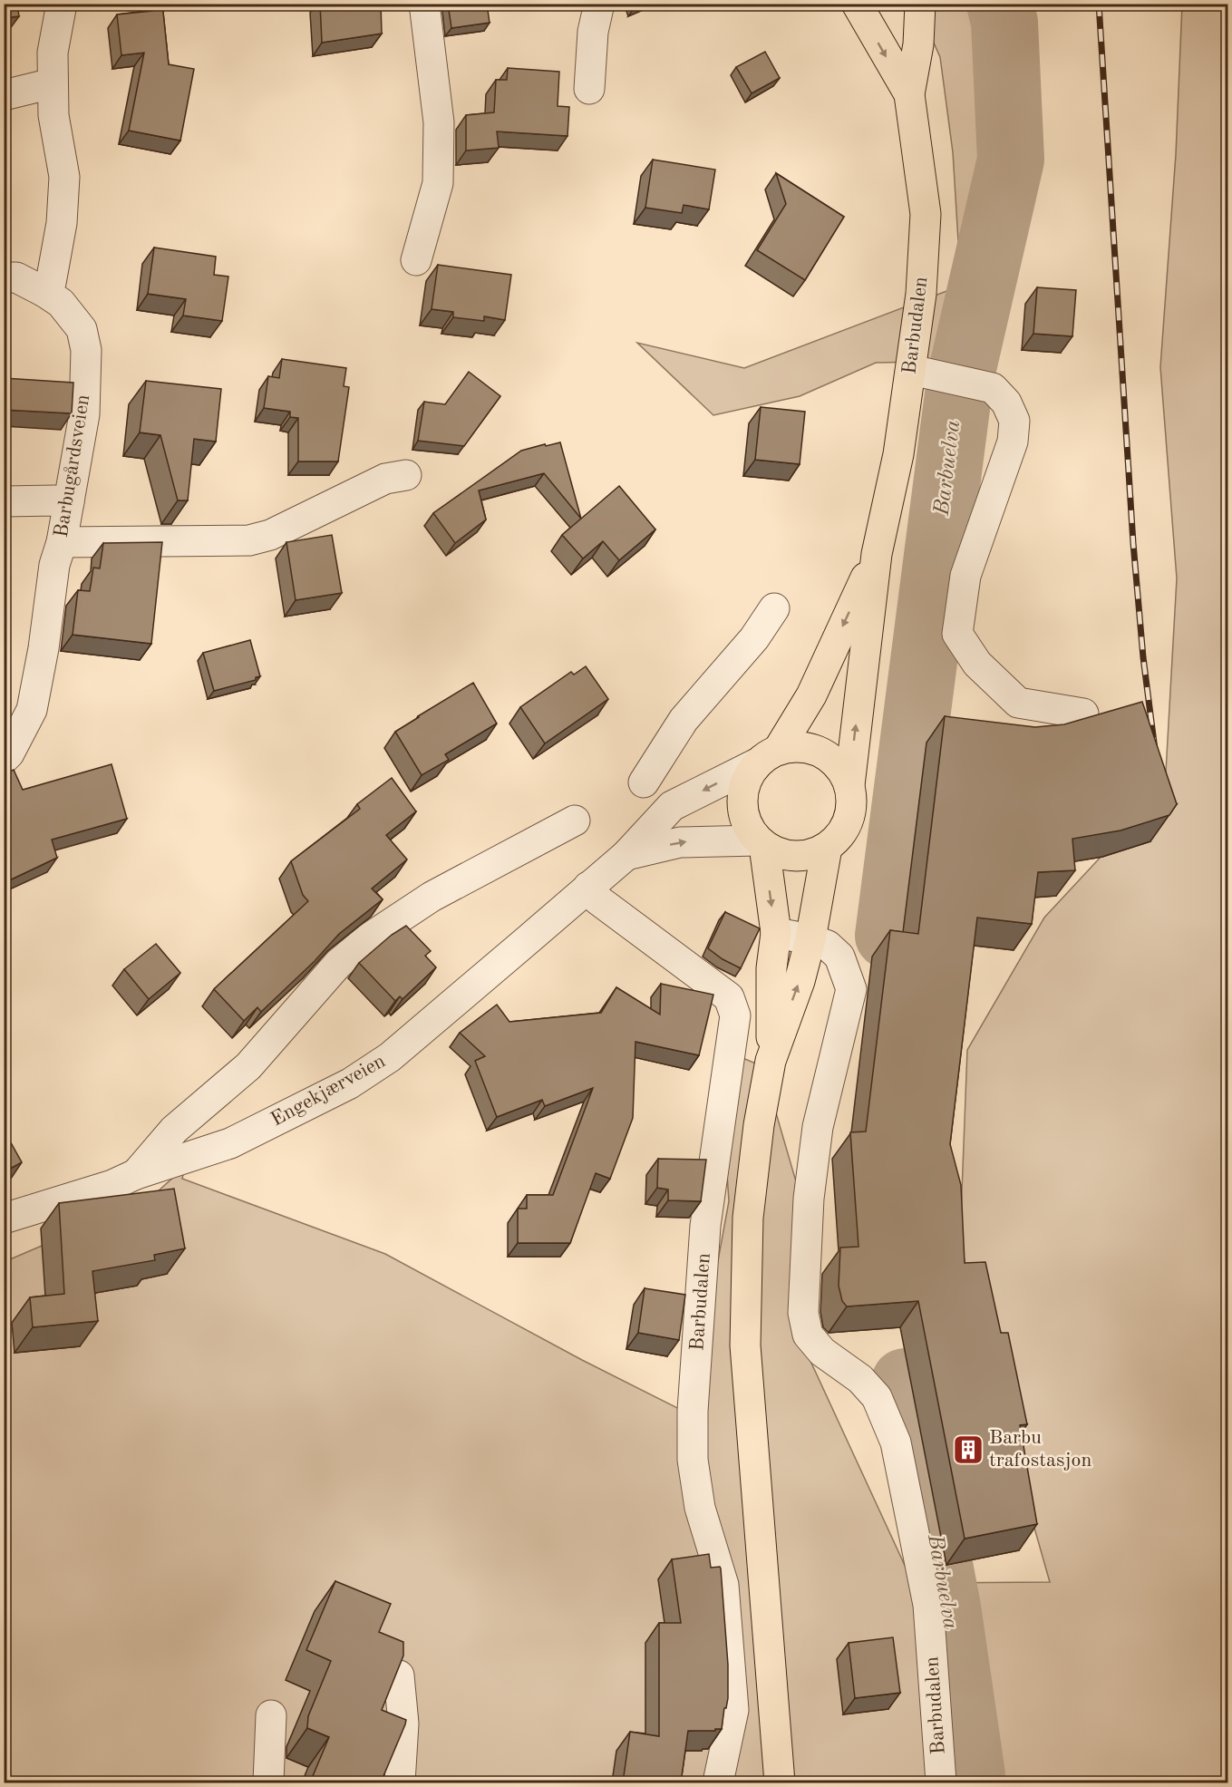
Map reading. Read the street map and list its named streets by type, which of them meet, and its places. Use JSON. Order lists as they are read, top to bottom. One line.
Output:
{"streets":{"main road":["Barbudalen"],"street":["Barbugårdsveien","Engekjærveien"]},"crossings":[["Barbudalen","Engekjærveien"]],"water":["Barbuelva"],"places":{"building":["Barbu trafostasjon"]}}
